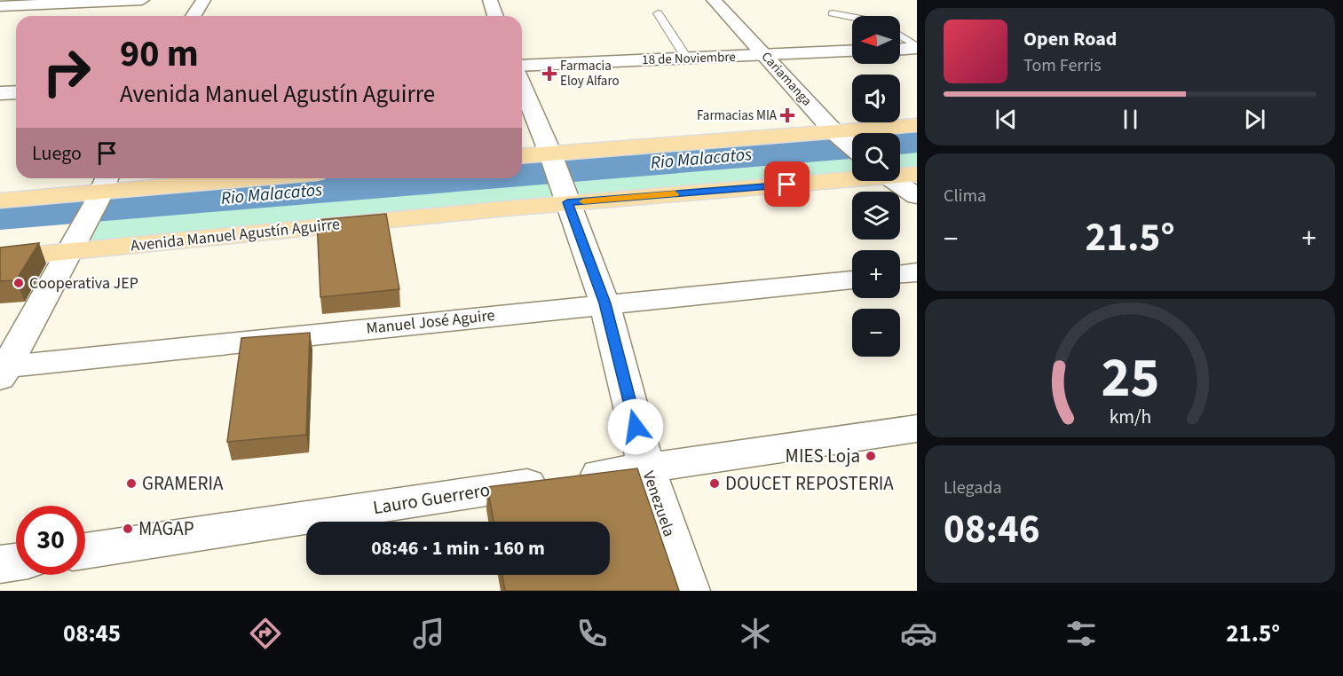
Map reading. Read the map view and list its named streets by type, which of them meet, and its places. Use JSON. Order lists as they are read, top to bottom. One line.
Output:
{"streets":{"main road":["Avenida Manuel Agustín Aguirre"],"street":["18 de Noviembre","Cariamanga","Manuel José Aguire","Lauro Guerrero","Venezuela"]},"crossings":[["18 de Noviembre","Cariamanga"],["Avenida Manuel Agustín Aguirre","Venezuela"],["Manuel José Aguire","Venezuela"],["Lauro Guerrero","Venezuela"]],"water":["Rio Malacatos"],"places":{"health":["Farmacia Eloy Alfaro","Farmacias MIA"],"other":["Cooperativa JEP","MIES Loja","GRAMERIA","DOUCET REPOSTERIA","MAGAP"]},"north":"left","page":{"map_buttons":["+","−"],"turn":["90 m","Avenida Manuel Agustín Aguirre"],"song":["Open Road","Tom Ferris"],"then":"Luego","tile":["Clima",["Llegada","08:46"]],"heat":["−","21.5°","+"],"limit":"30","trip":"08:46 · 1 min · 160 m","tabs":["08:45","21.5°"],"gauge":["25","km/h"]}}
